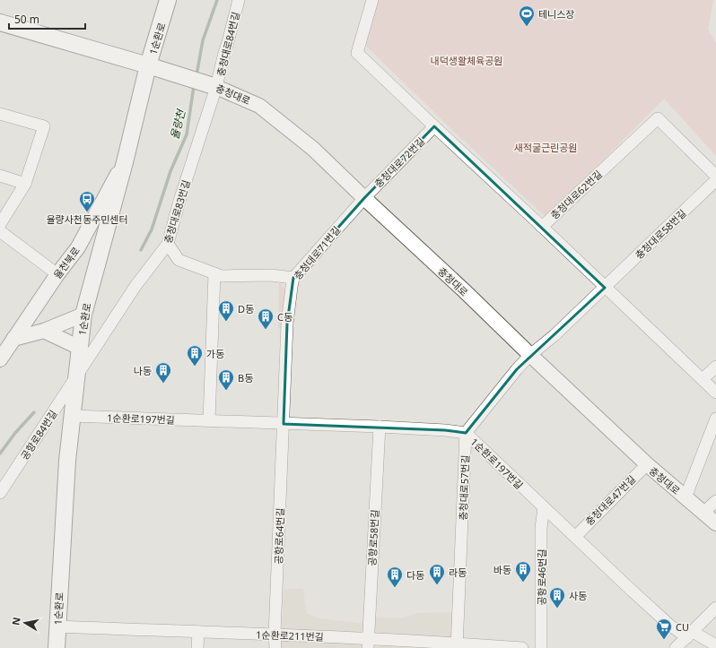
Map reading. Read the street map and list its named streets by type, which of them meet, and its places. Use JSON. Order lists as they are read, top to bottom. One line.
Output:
{"streets":{"main road":["1순환로"],"street":["충청대로84번길","충청대로","충청대로72번길","충청대로62번길","충청대로83번길","충청대로58번길","충청대로71번길","율천북로","1순환로197번길","공항로84번길","충청대로57번길","충청대로47번길","공항로64번길","공항로58번길","공항로46번길","1순환로211번길"]},"crossings":[["1순환로","충청대로83번길"],["1순환로","율천북로"],["1순환로","1순환로197번길"],["1순환로","공항로84번길"],["1순환로","1순환로211번길"],["충청대로84번길","충청대로"],["충청대로84번길","충청대로83번길"],["충청대로","충청대로72번길"],["충청대로","충청대로83번길"],["충청대로","충청대로58번길"],["충청대로","충청대로71번길"],["충청대로","충청대로47번길"],["충청대로72번길","충청대로62번길"],["충청대로72번길","충청대로71번길"],["충청대로83번길","공항로84번길"],["충청대로71번길","1순환로197번길"],["충청대로71번길","공항로64번길"],["1순환로197번길","충청대로57번길"],["1순환로197번길","충청대로47번길"],["1순환로197번길","공항로64번길"],["1순환로197번길","공항로58번길"],["1순환로197번길","공항로46번길"],["충청대로57번길","1순환로211번길"],["공항로64번길","1순환로211번길"],["공항로58번길","1순환로211번길"]],"water":["율량천"],"parks":["내덕생활체육공원","새적굴근린공원"],"places":{"sports":["테니스장"],"bus stop":["율량사천동주민센터"],"building":["D동","C동","가동","나동","B동","바동","라동","다동","사동"],"supermarket":["CU"]},"scale_bar":"50 m","north":"left"}
